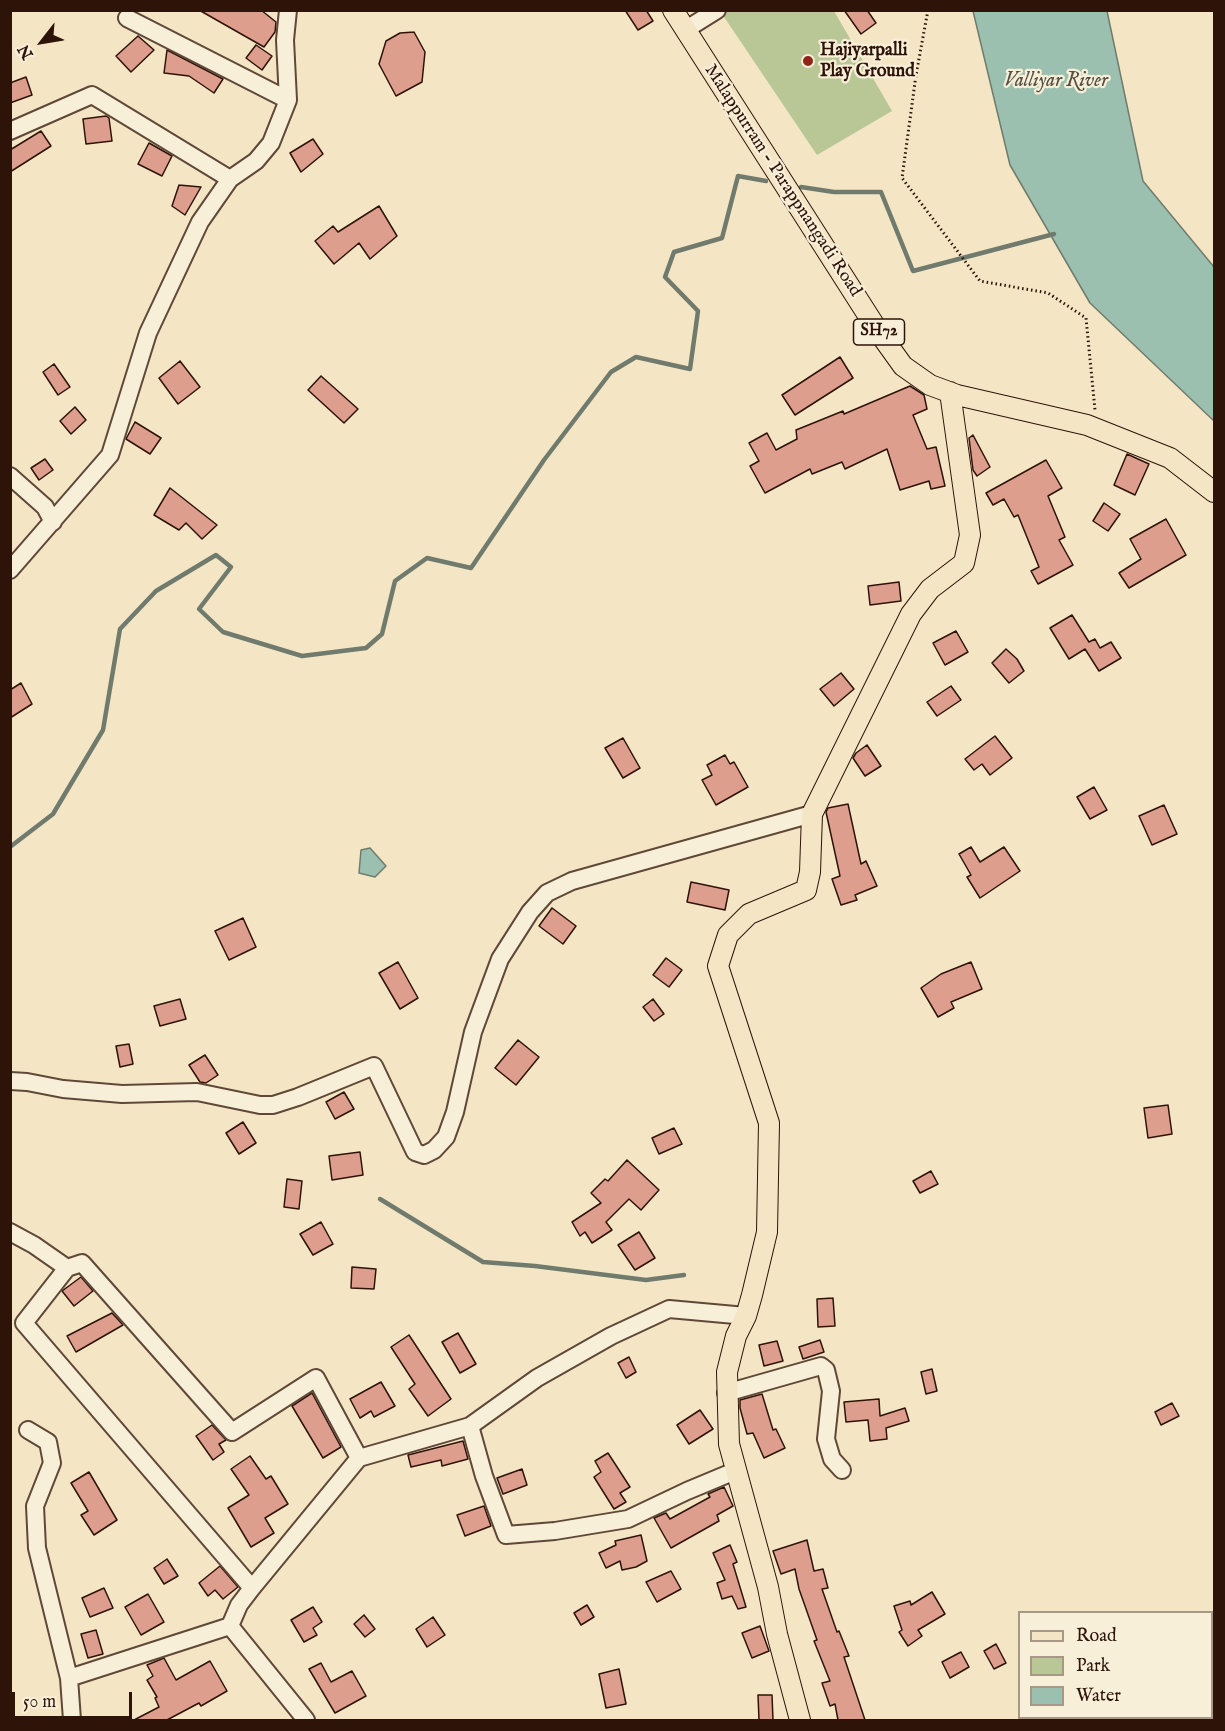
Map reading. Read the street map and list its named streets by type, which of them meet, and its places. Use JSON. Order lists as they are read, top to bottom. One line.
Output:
{"streets":{"main road":["Malappurram - Parappnangadi Road","SH72"]},"water":["Valliyar River"],"places":["Hajiyarpalli Play Ground"],"legend":["Road","Park","Water"],"scale_bar":"50 m","north":"bottom left"}
